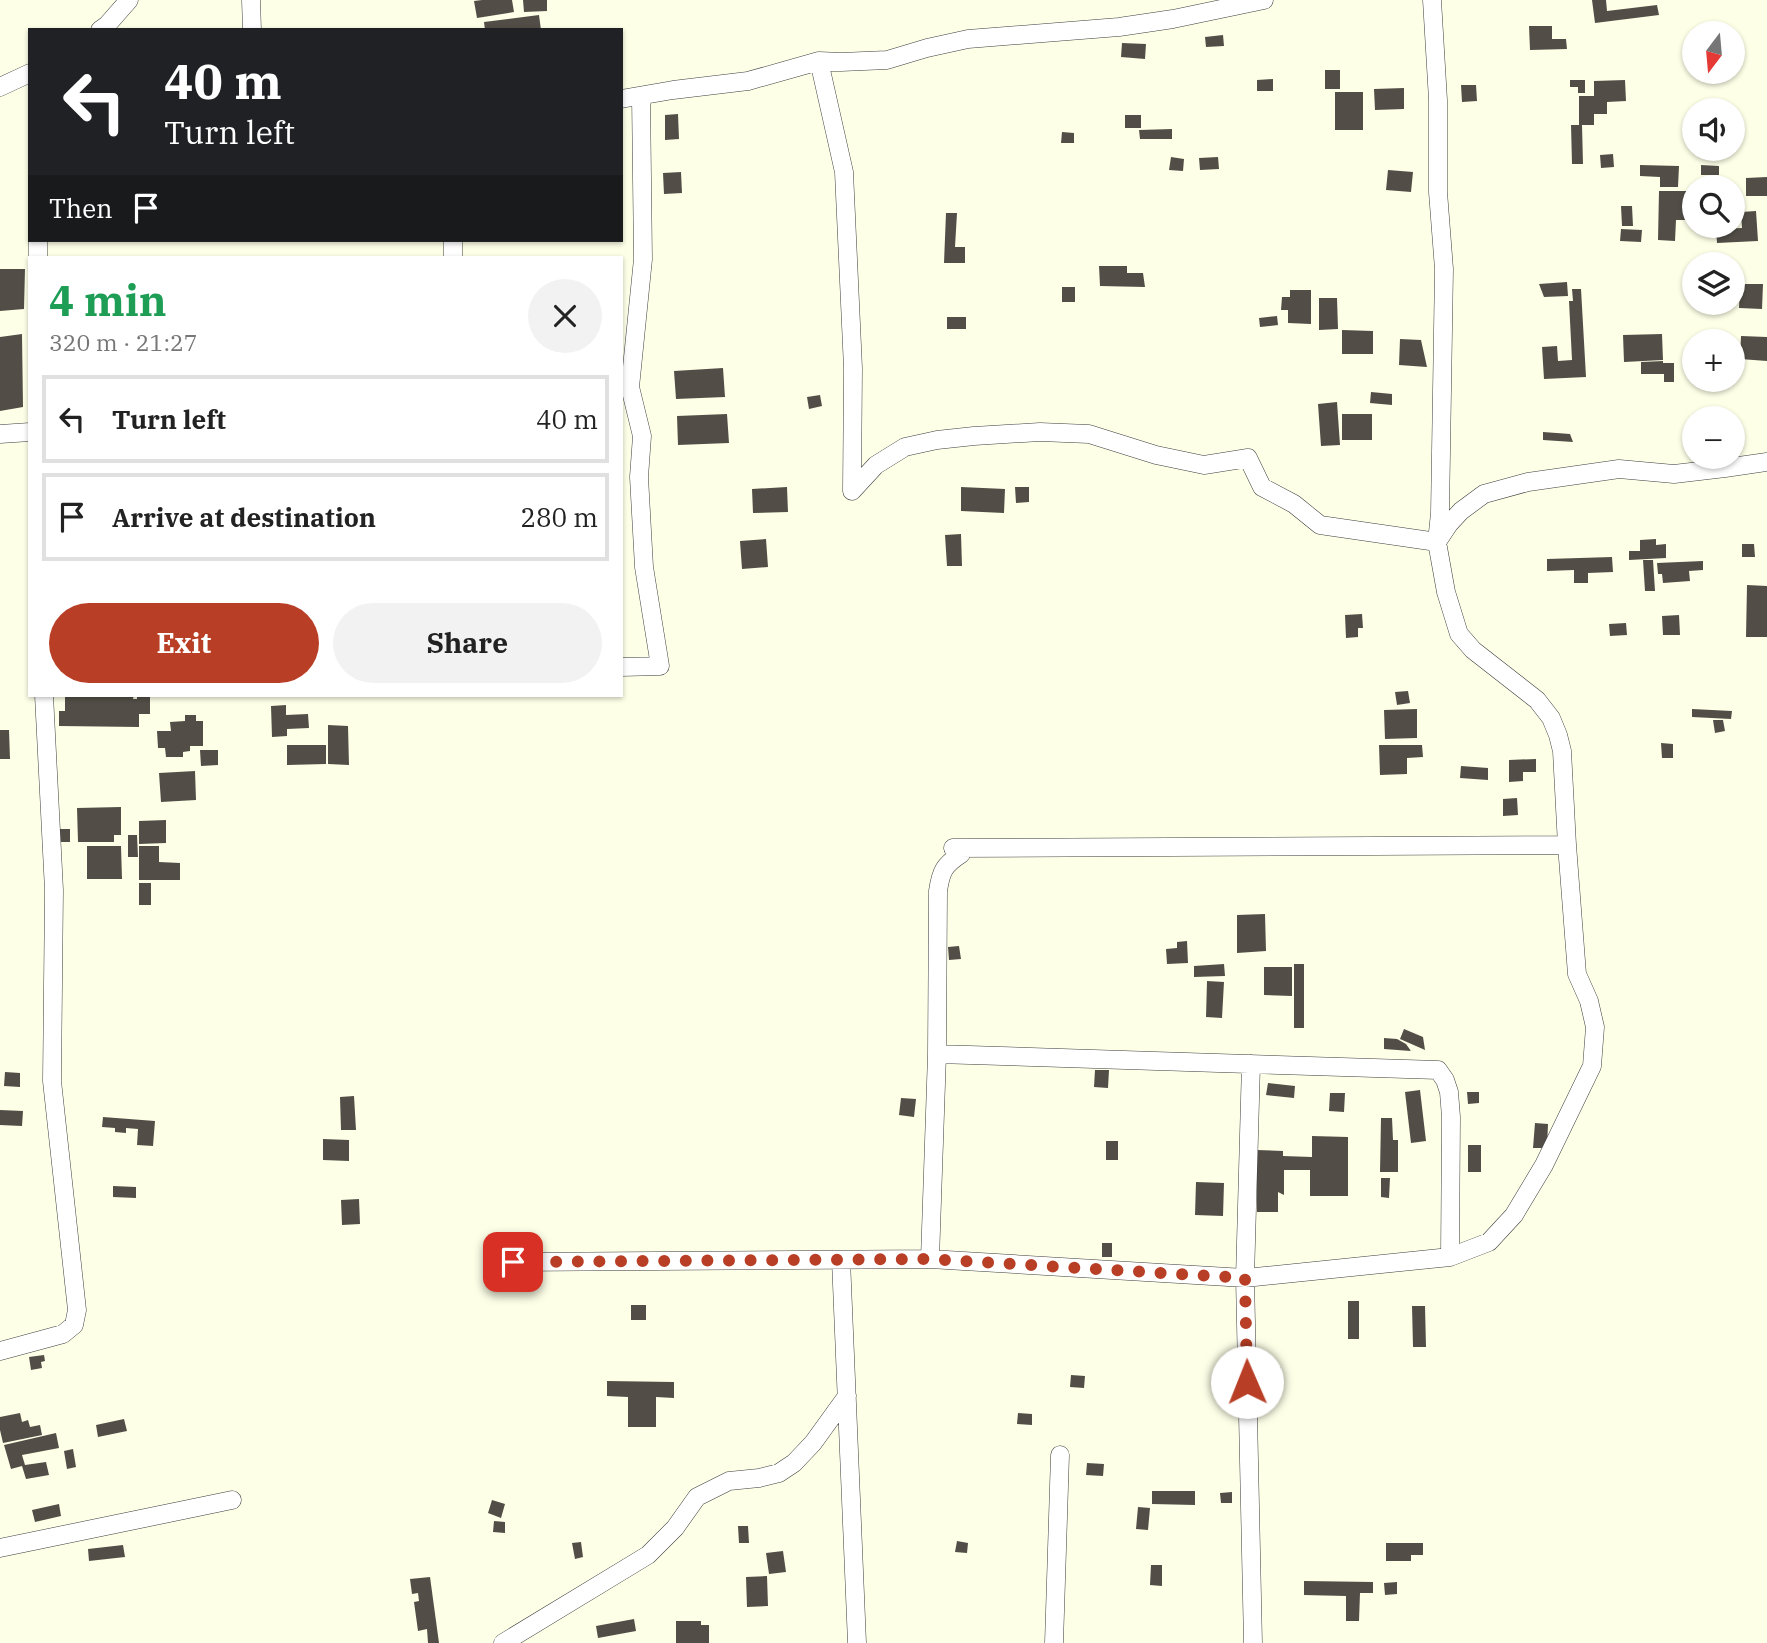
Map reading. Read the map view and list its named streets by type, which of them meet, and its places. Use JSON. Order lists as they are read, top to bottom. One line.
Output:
{"north":"bottom","page":{"map_buttons":["+","−"],"turn":["40 m","Turn left"],"then":"Then","heading":["4 min","320 m · 21:27"],"list":[{"name":"Turn left","value":"40 m"},{"name":"Arrive at destination","value":"280 m"}],"buttons":["Exit","Share"]}}
